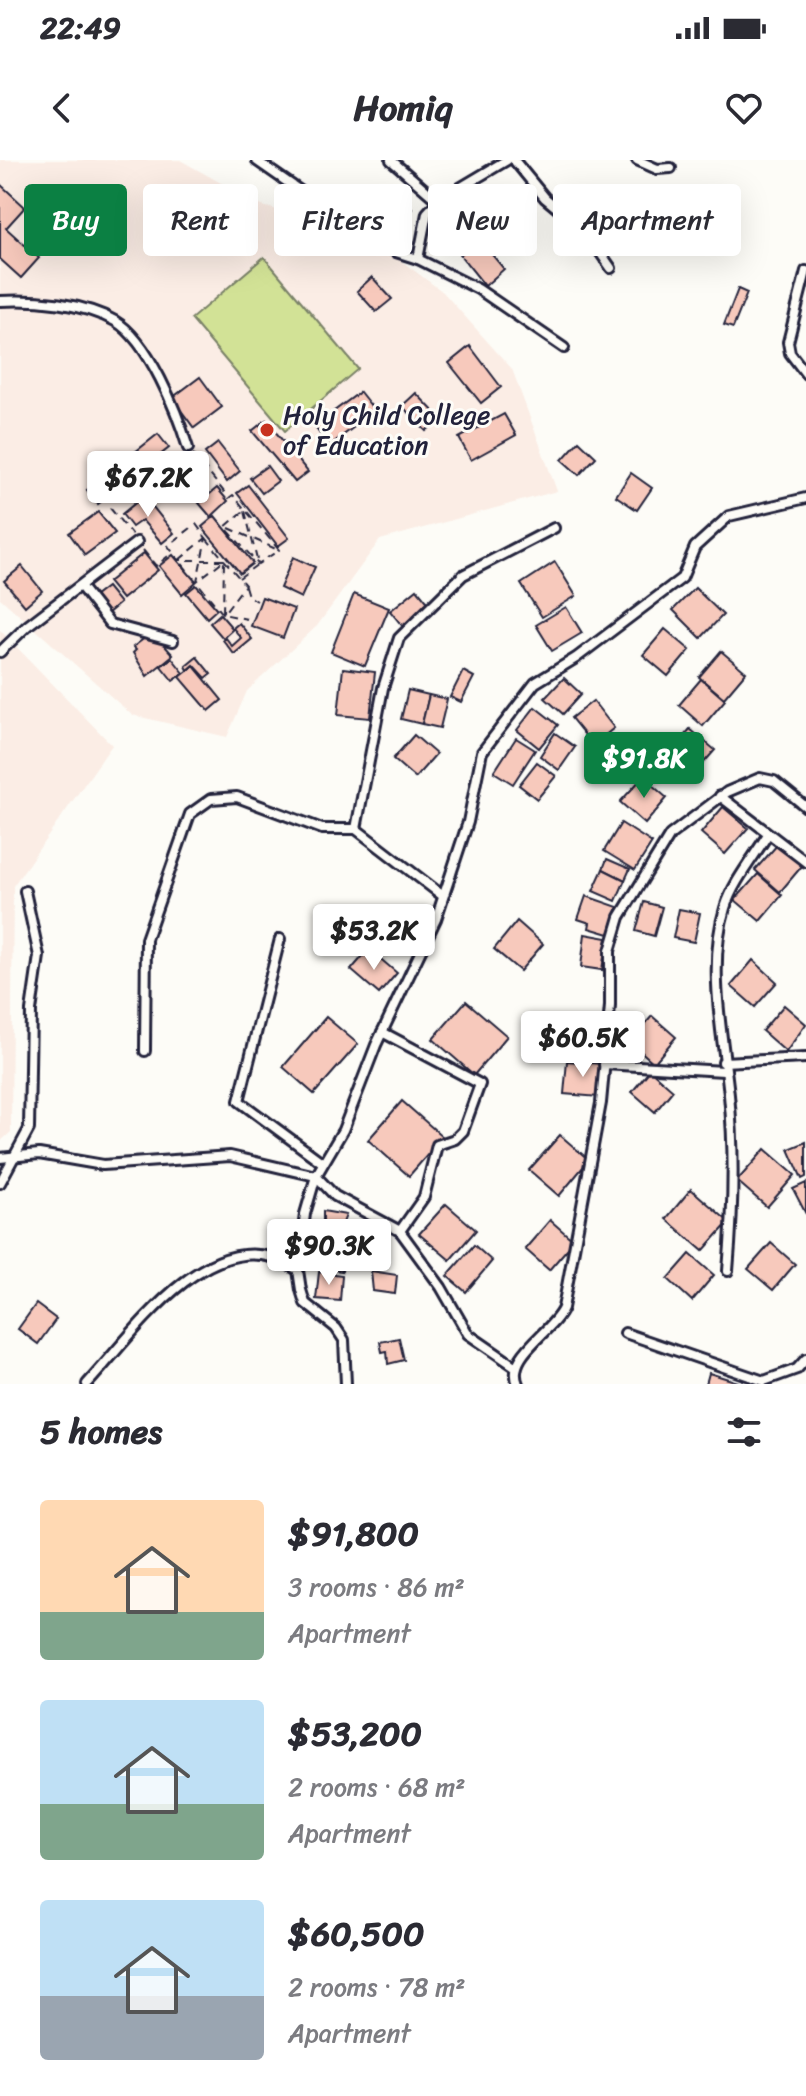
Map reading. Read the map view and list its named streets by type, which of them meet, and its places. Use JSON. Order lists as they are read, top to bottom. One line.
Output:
{"places":["Holy Child College of Education"],"page":{"status":"22:49","header":"Homiq","chip":["Buy","Rent","Filters","New","Apartment"],"price":["$67.2K","$91.8K","$53.2K","$60.5K","$90.3K"],"heading":"5 homes","list":[{"name":"$91,800","note":"3 rooms · 86 m² · Apartment"},{"name":"$53,200","note":"2 rooms · 68 m² · Apartment"},{"name":"$60,500","note":"2 rooms · 78 m² · Apartment"}]}}
